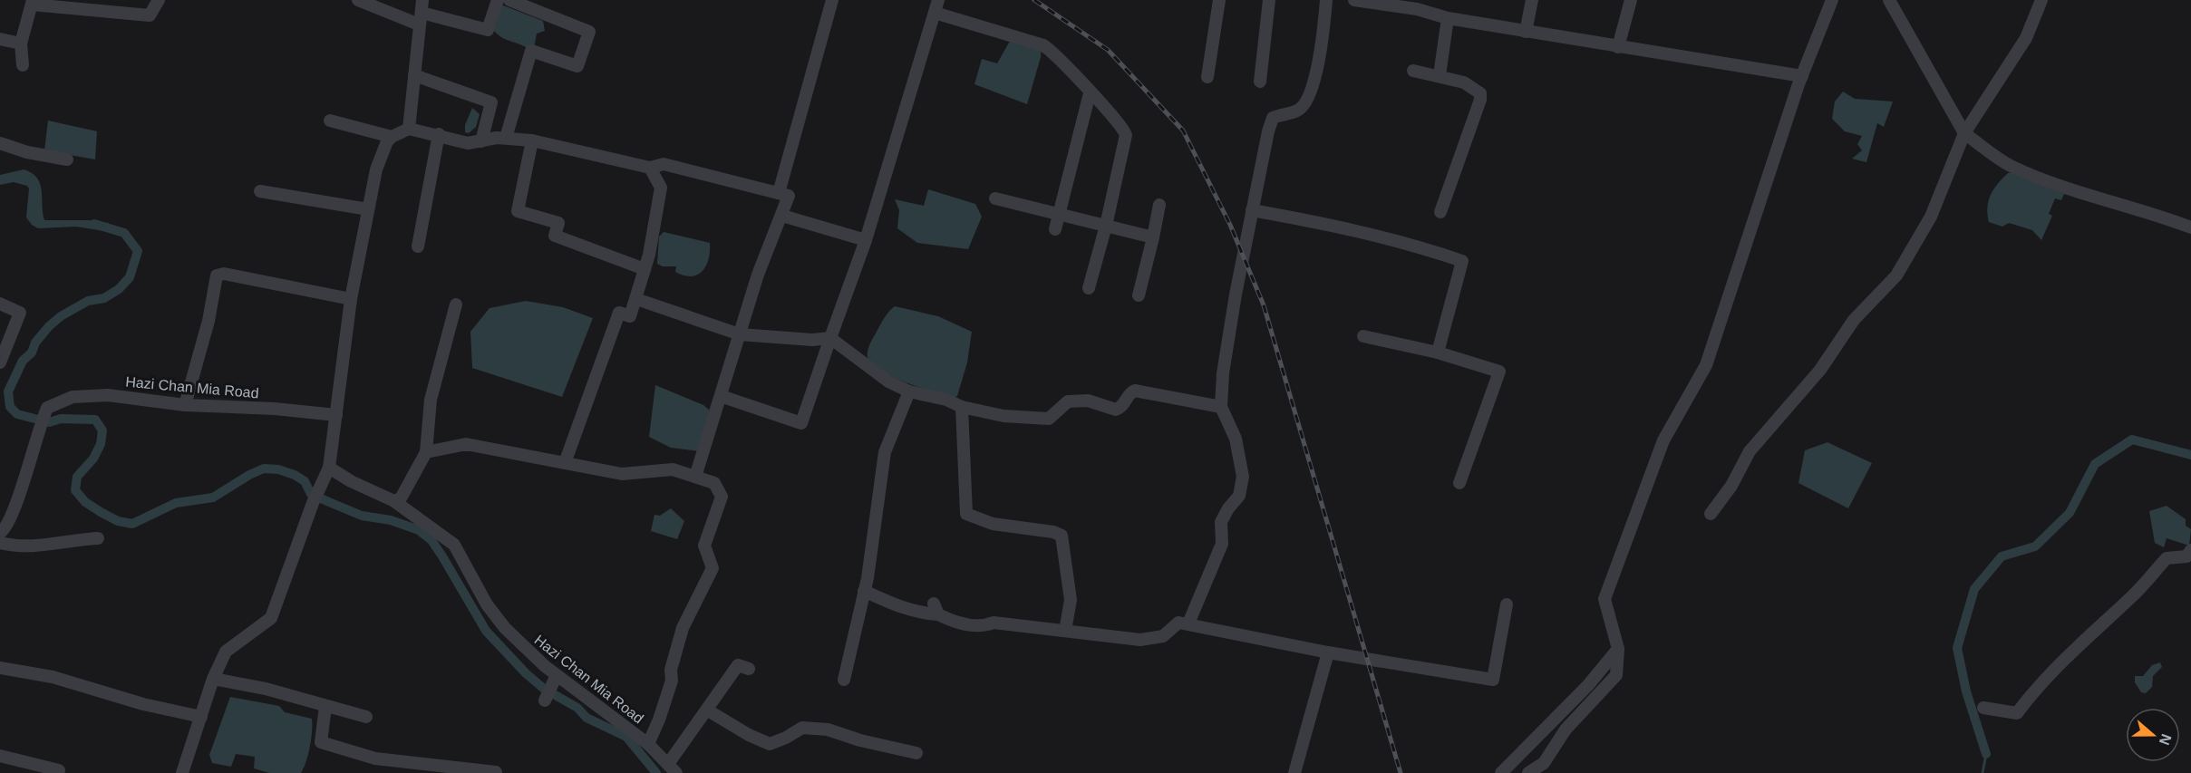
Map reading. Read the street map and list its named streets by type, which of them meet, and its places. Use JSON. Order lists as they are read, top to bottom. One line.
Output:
{"streets":{"street":["Hazi Chan Mia Road"]},"north":"right"}
